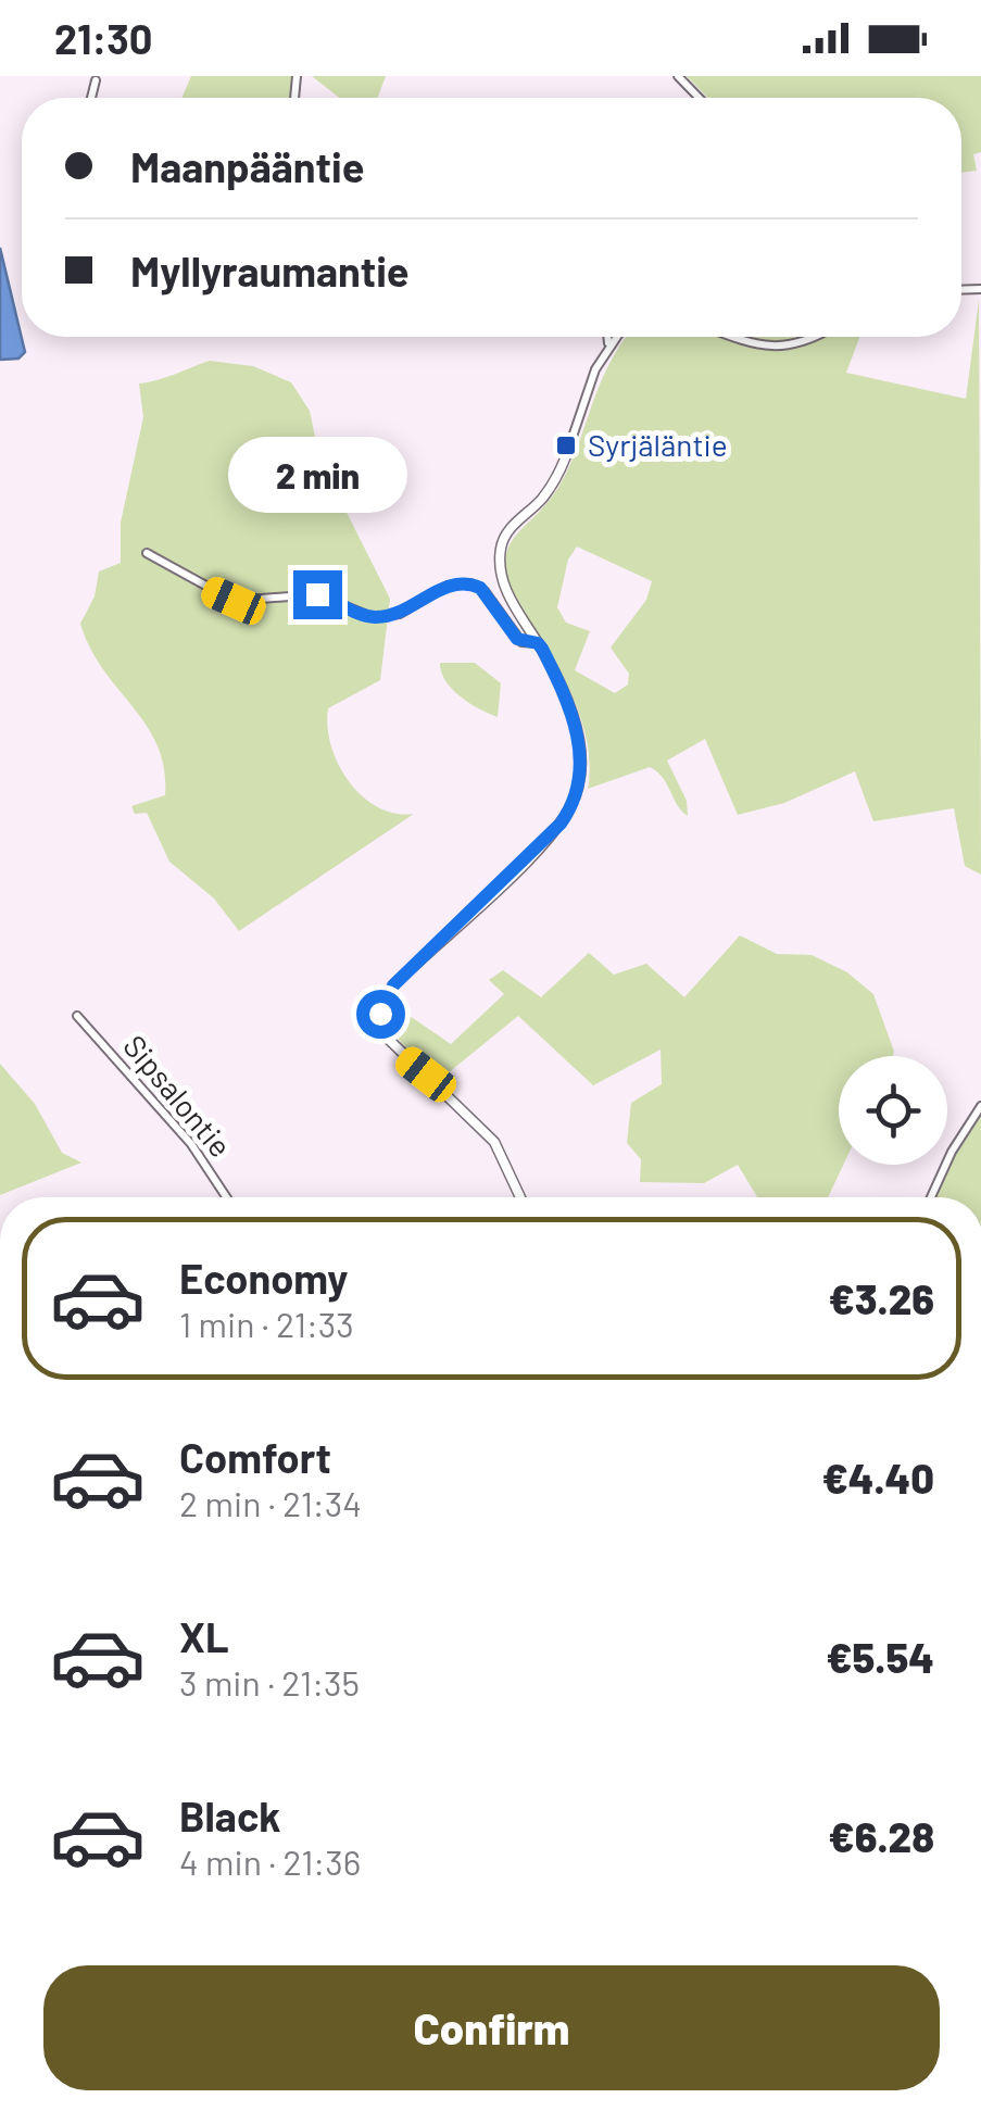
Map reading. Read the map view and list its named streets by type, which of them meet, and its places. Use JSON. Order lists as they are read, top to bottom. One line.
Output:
{"streets":{"street":["Sipsalontie"]},"places":{"transit":["Syrjäläntie"]},"page":{"status":"21:30","banner":["Maanpääntie","Myllyraumantie"],"bubble":"2 min","list":[{"name":"Economy","note":"1 min · 21:33","value":"€3.26"},{"name":"Comfort","note":"2 min · 21:34","value":"€4.40"},{"name":"XL","note":"3 min · 21:35","value":"€5.54"},{"name":"Black","note":"4 min · 21:36","value":"€6.28"}],"buttons":"Confirm"}}
